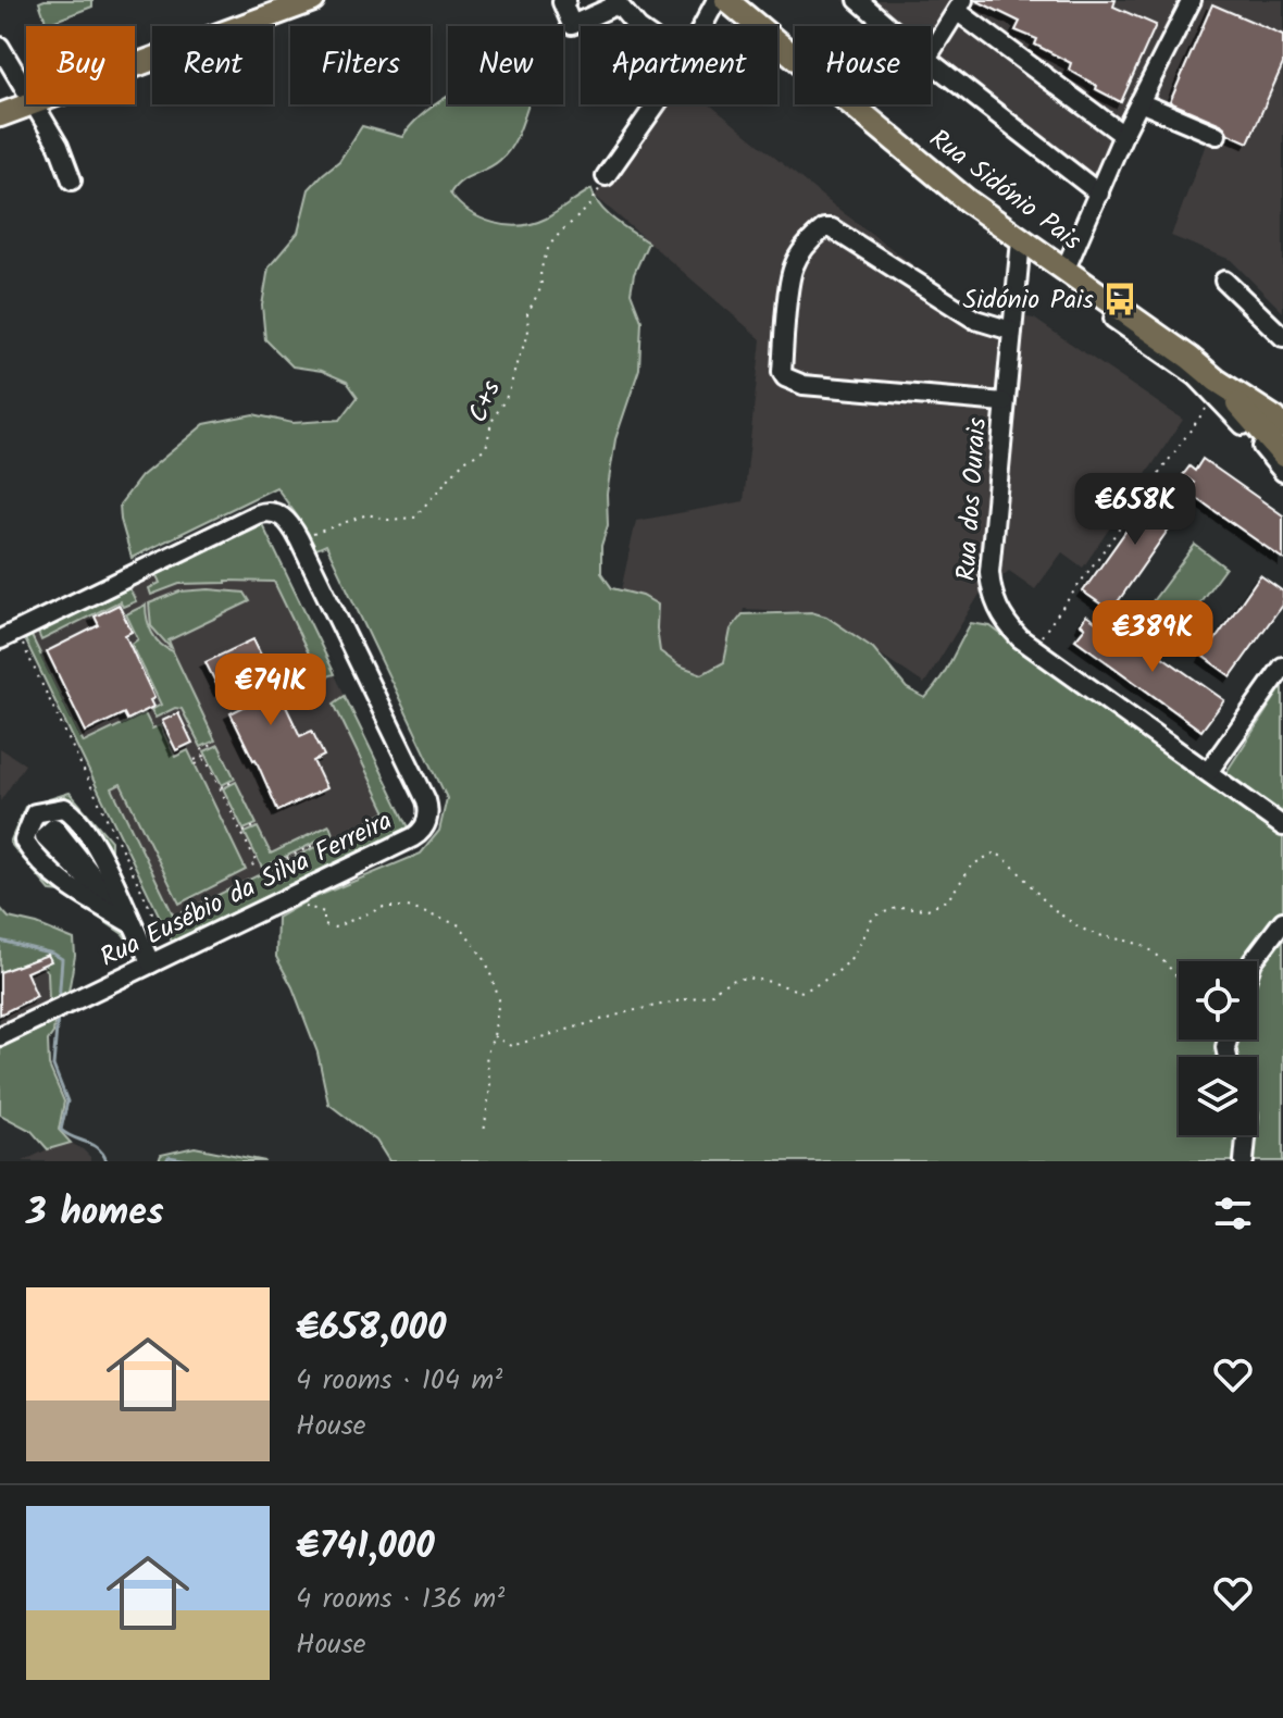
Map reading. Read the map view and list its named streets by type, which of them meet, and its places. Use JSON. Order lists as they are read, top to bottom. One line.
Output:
{"streets":{"main road":["Rua Sidónio Pais"],"street":["Rua dos Ourais","Rua Eusébio da Silva Ferreira"],"path":["C+s"]},"crossings":[["Rua Sidónio Pais","Rua dos Ourais"],["C+s","Rua Eusébio da Silva Ferreira"]],"places":{"bus stop":["Sidónio Pais"]},"page":{"chip":["Buy","Rent","Filters","New","Apartment","House"],"price":["€658K","€389K","€741K"],"heading":"3 homes","list":[{"name":"€658,000","note":"4 rooms · 104 m² · House"},{"name":"€741,000","note":"4 rooms · 136 m² · House"}]}}
